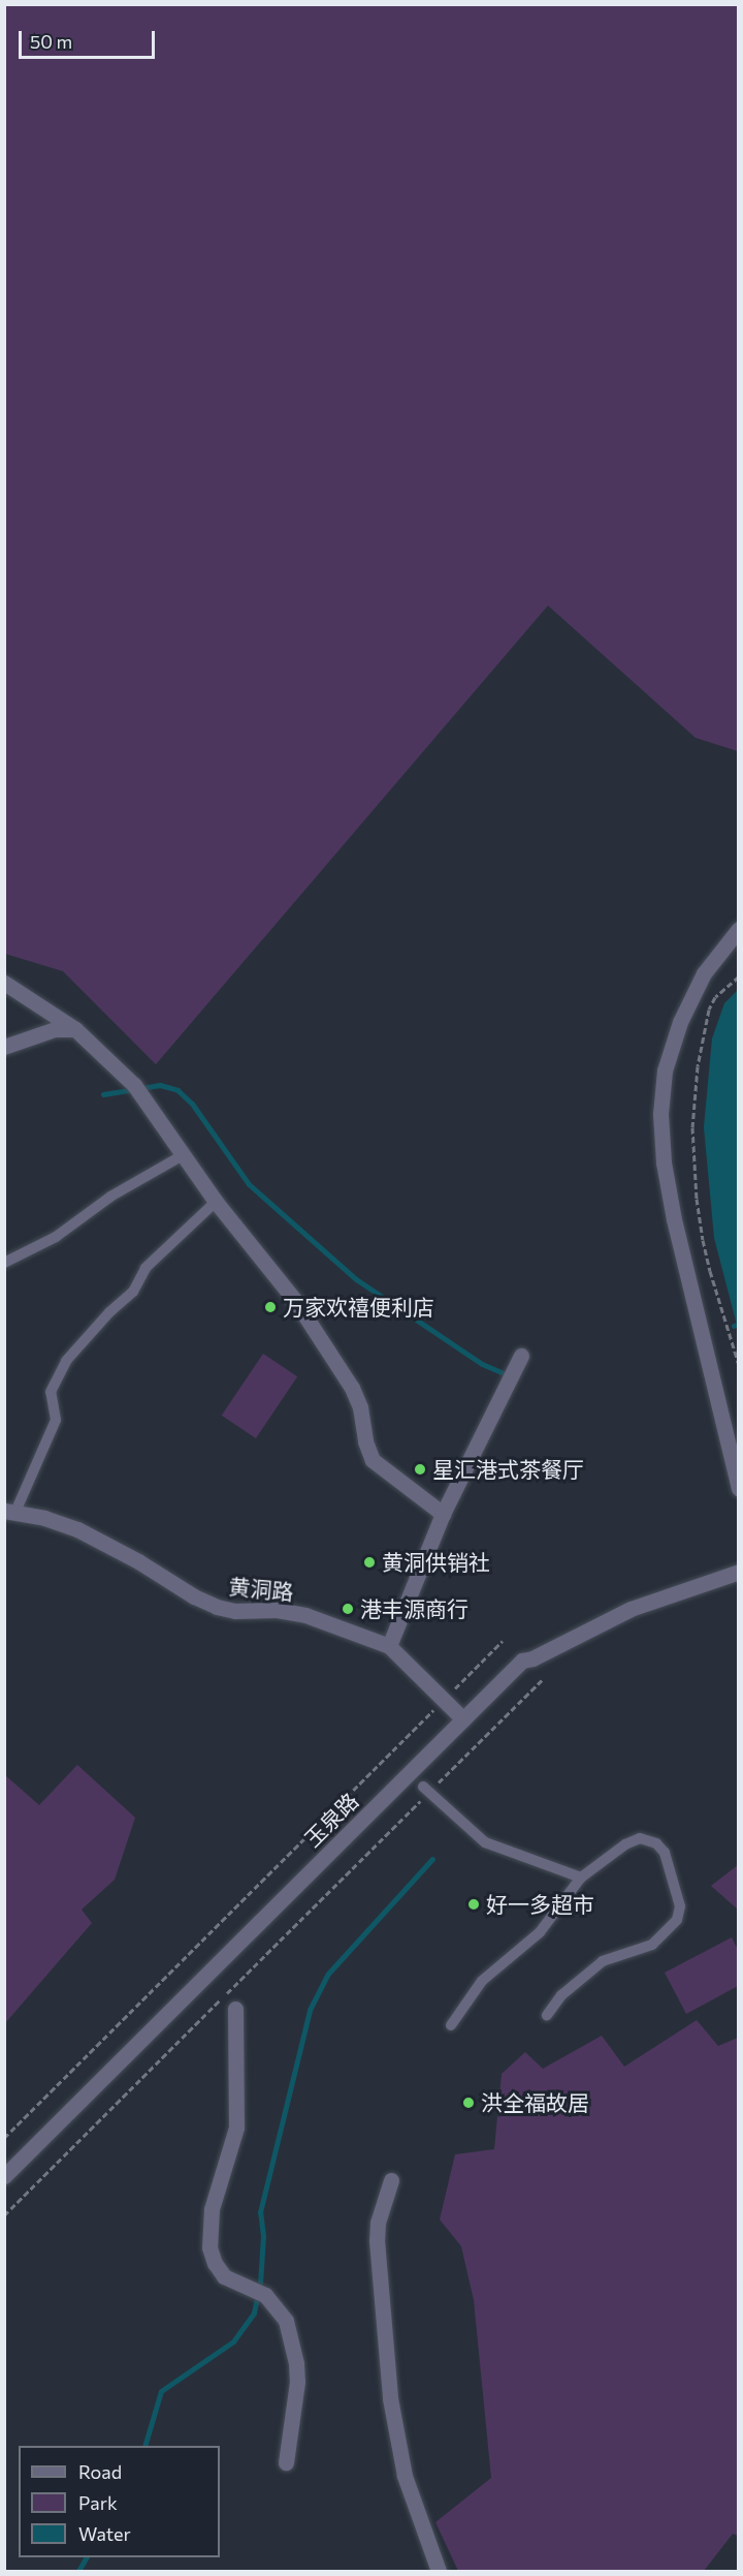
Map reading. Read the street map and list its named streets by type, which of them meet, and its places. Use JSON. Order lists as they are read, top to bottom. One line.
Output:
{"streets":{"street":["黄洞路","玉泉路"]},"crossings":[["黄洞路","玉泉路"]],"places":["万家欢禧便利店","星汇港式茶餐厅","黄洞供销社","港丰源商行","好一多超市","洪全福故居"],"legend":["Road","Park","Water"],"scale_bar":"50 m"}
